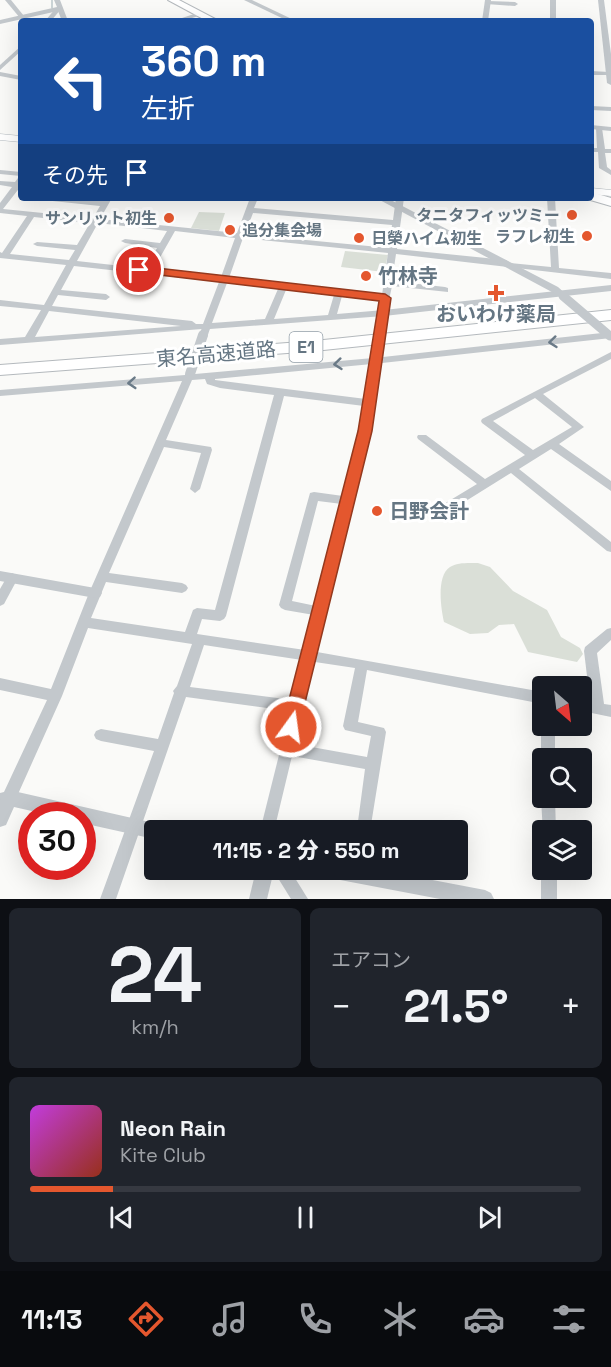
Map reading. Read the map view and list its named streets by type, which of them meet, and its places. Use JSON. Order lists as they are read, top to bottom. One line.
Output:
{"streets":{"highway":["E1","東名高速道路"]},"places":{"other":["タニタフィッツミー","サンリット初生","追分集会場","ラフレ初生","日榮ハイム初生","竹林寺","日野会計"],"health":["おいわけ薬局"]},"north":"bottom right","page":{"turn":["360 m","左折"],"then":"その先","limit":"30","trip":"11:15 · 2 分 · 550 m","tile":[["24","km/h"],"エアコン"],"heat":["−","21.5°","+"],"song":["Neon Rain","Kite Club"],"tabs":"11:13"}}
